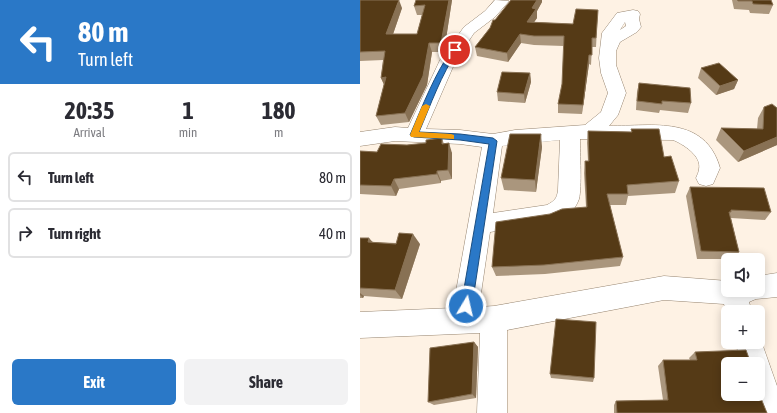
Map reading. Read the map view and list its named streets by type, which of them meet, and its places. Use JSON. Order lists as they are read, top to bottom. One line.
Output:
{"page":{"turn":["80 m","Turn left"],"eta":["20:35","Arrival","1","min","180","m"],"list":[{"name":"Turn left","value":"80 m"},{"name":"Turn right","value":"40 m"}],"map_buttons":["+","−"],"buttons":["Exit","Share"]}}
